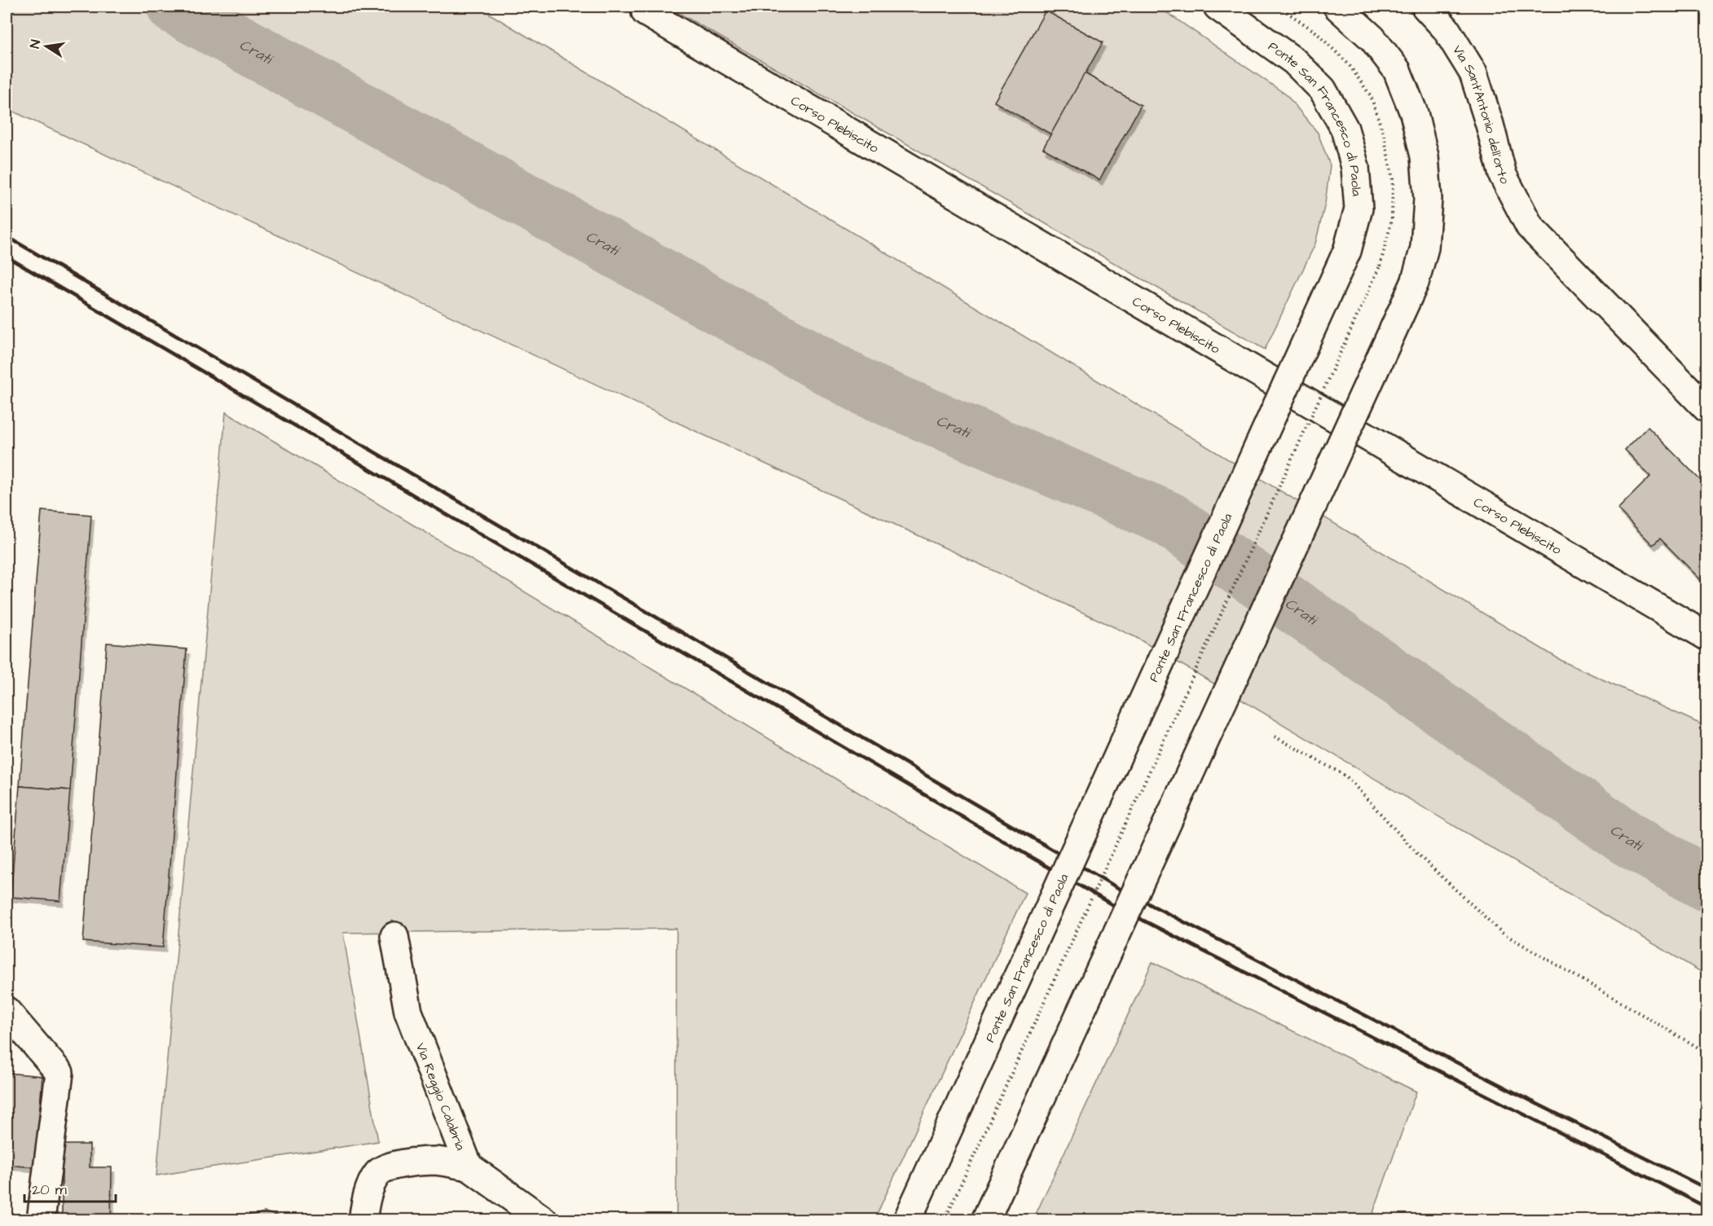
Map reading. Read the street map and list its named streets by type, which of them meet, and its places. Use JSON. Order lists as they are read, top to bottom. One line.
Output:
{"streets":{"street":["Via Sant'Antonio dell'orto","Ponte San Francesco di Paola","Corso Plebiscito","Via Reggio Calabria"]},"water":["Crati"],"scale_bar":"20 m","north":"left"}
